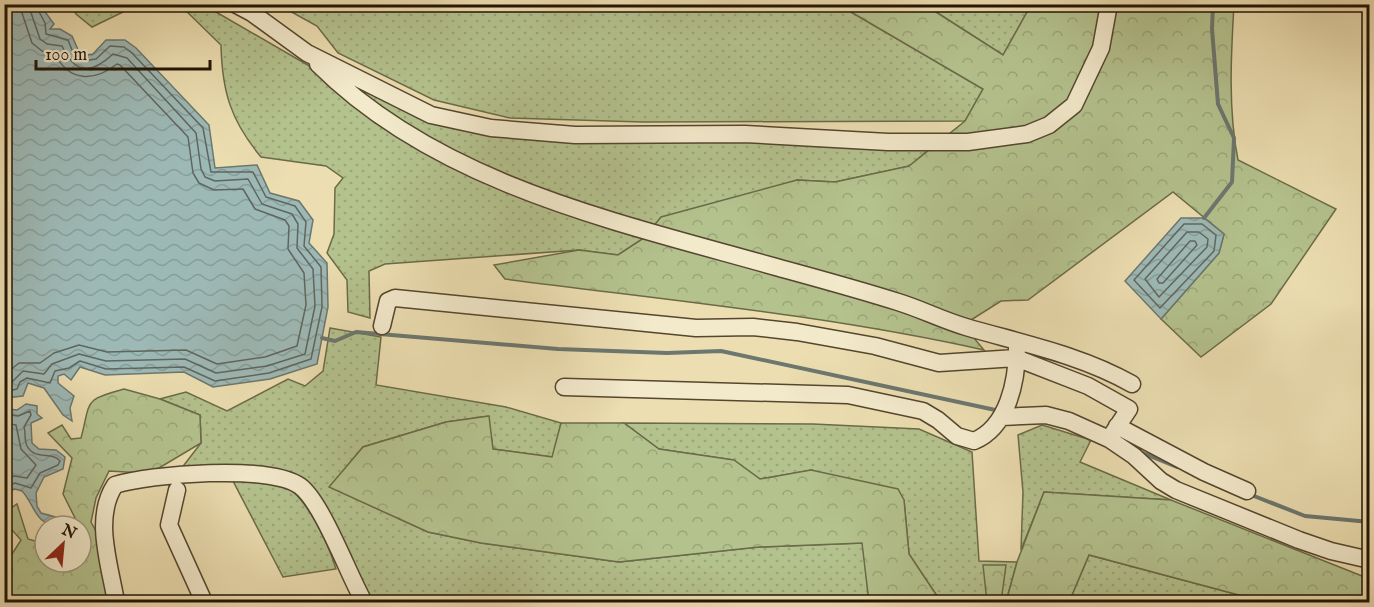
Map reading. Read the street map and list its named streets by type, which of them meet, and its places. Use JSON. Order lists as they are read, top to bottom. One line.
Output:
{"scale_bar":"100 m","north":"top right"}
